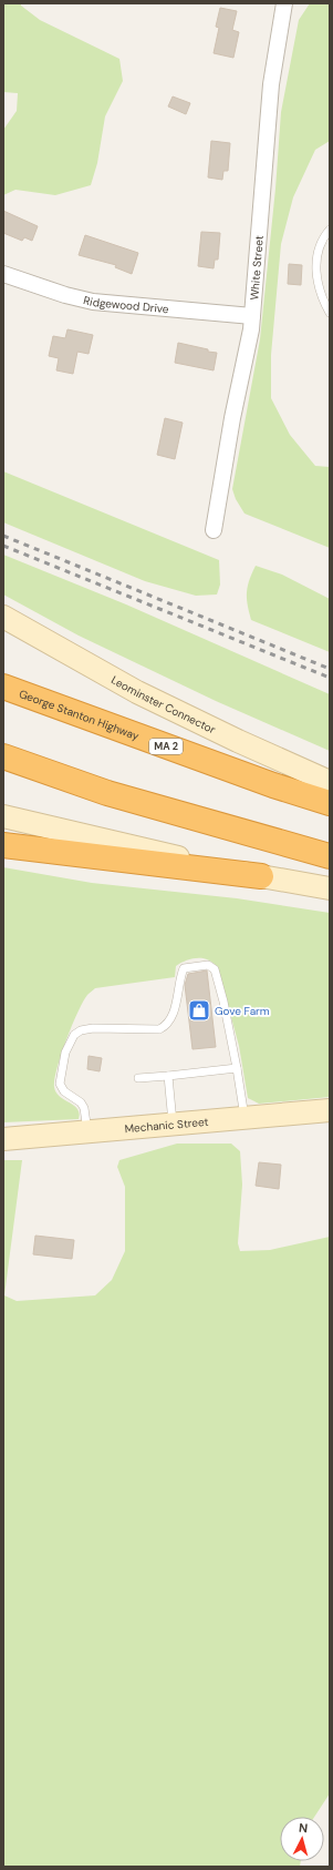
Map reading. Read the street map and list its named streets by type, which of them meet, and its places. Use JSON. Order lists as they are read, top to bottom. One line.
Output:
{"streets":{"highway":["George Stanton Highway","MA 2"],"main road":["Leominster Connector","Mechanic Street"],"street":["White Street","Ridgewood Drive"]},"crossings":[["White Street","Ridgewood Drive"]],"places":{"shop":["Gove Farm"]},"north":"top"}
